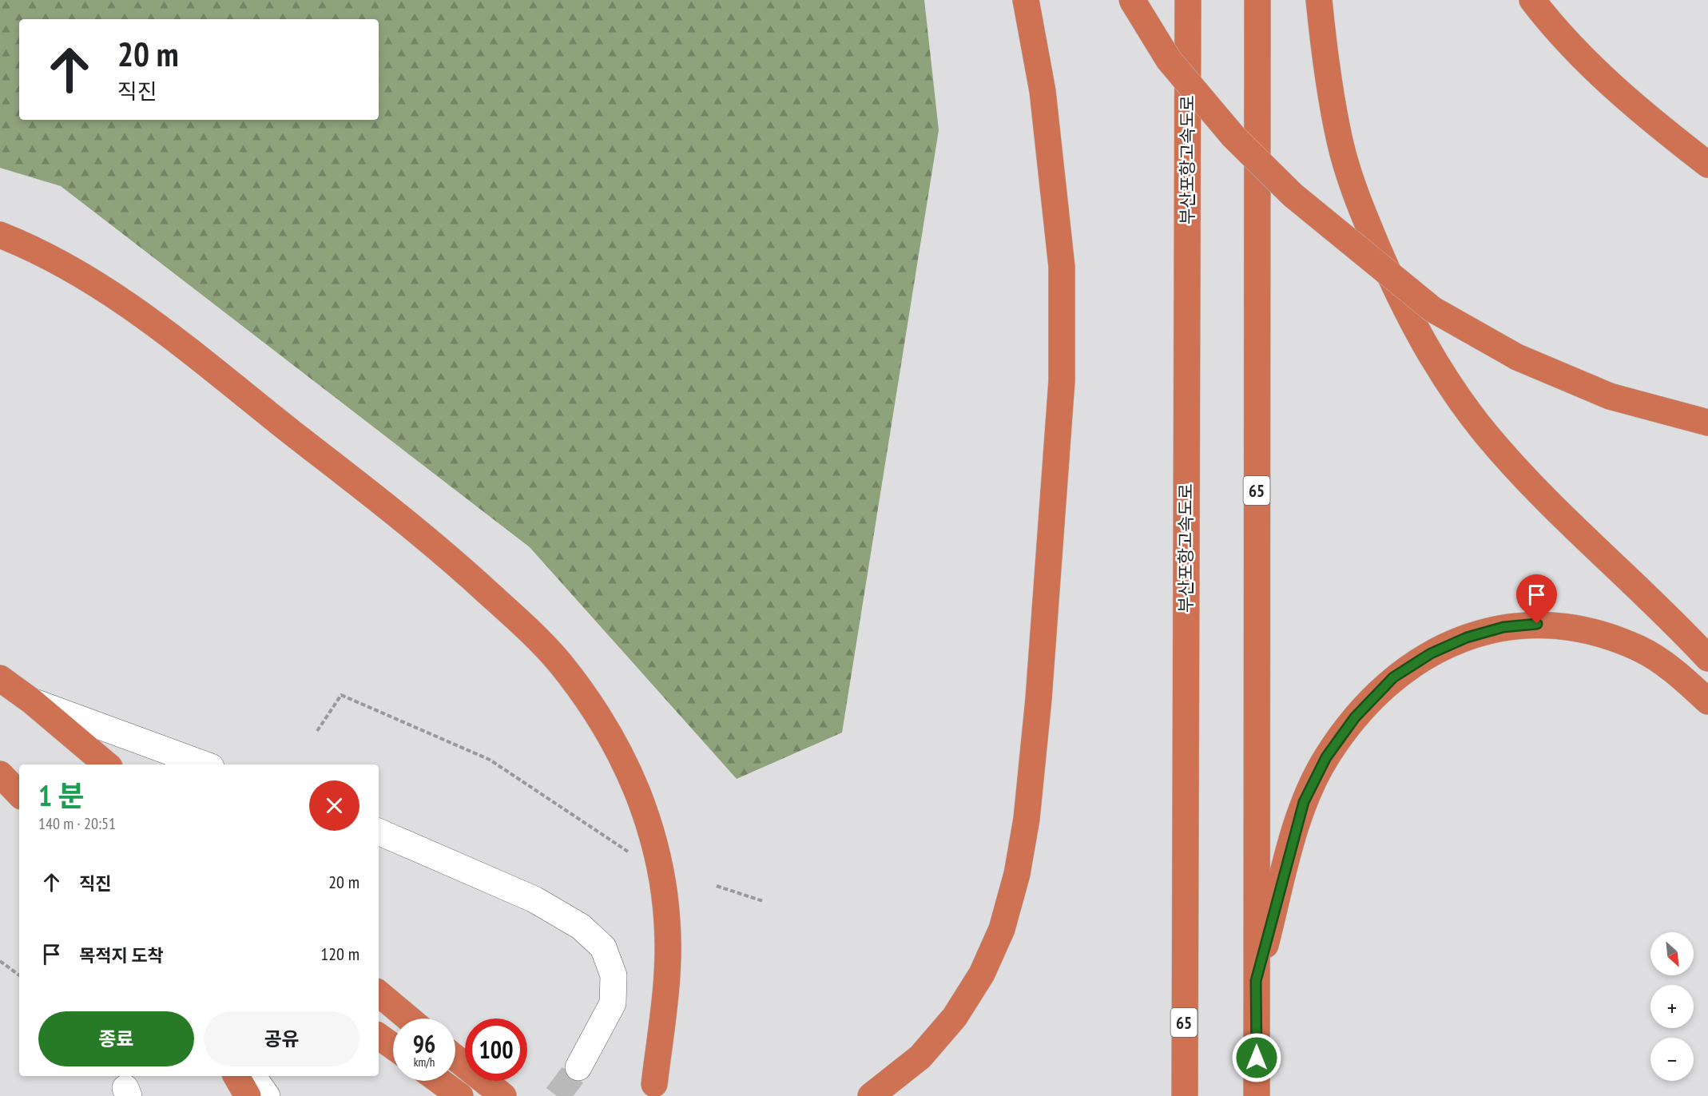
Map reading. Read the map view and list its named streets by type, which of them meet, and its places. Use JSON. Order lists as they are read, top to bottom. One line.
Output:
{"streets":{"highway":["부산포항고속도로","65"]},"north":"bottom right","page":{"turn":["20 m","직진"],"heading":["1 분","140 m · 20:51"],"list":[{"name":"직진","value":"20 m"},{"name":"목적지 도착","value":"120 m"}],"map_buttons":["+","−"],"buttons":["종료","공유"],"speed":"96 km/h","limit":"100"}}
